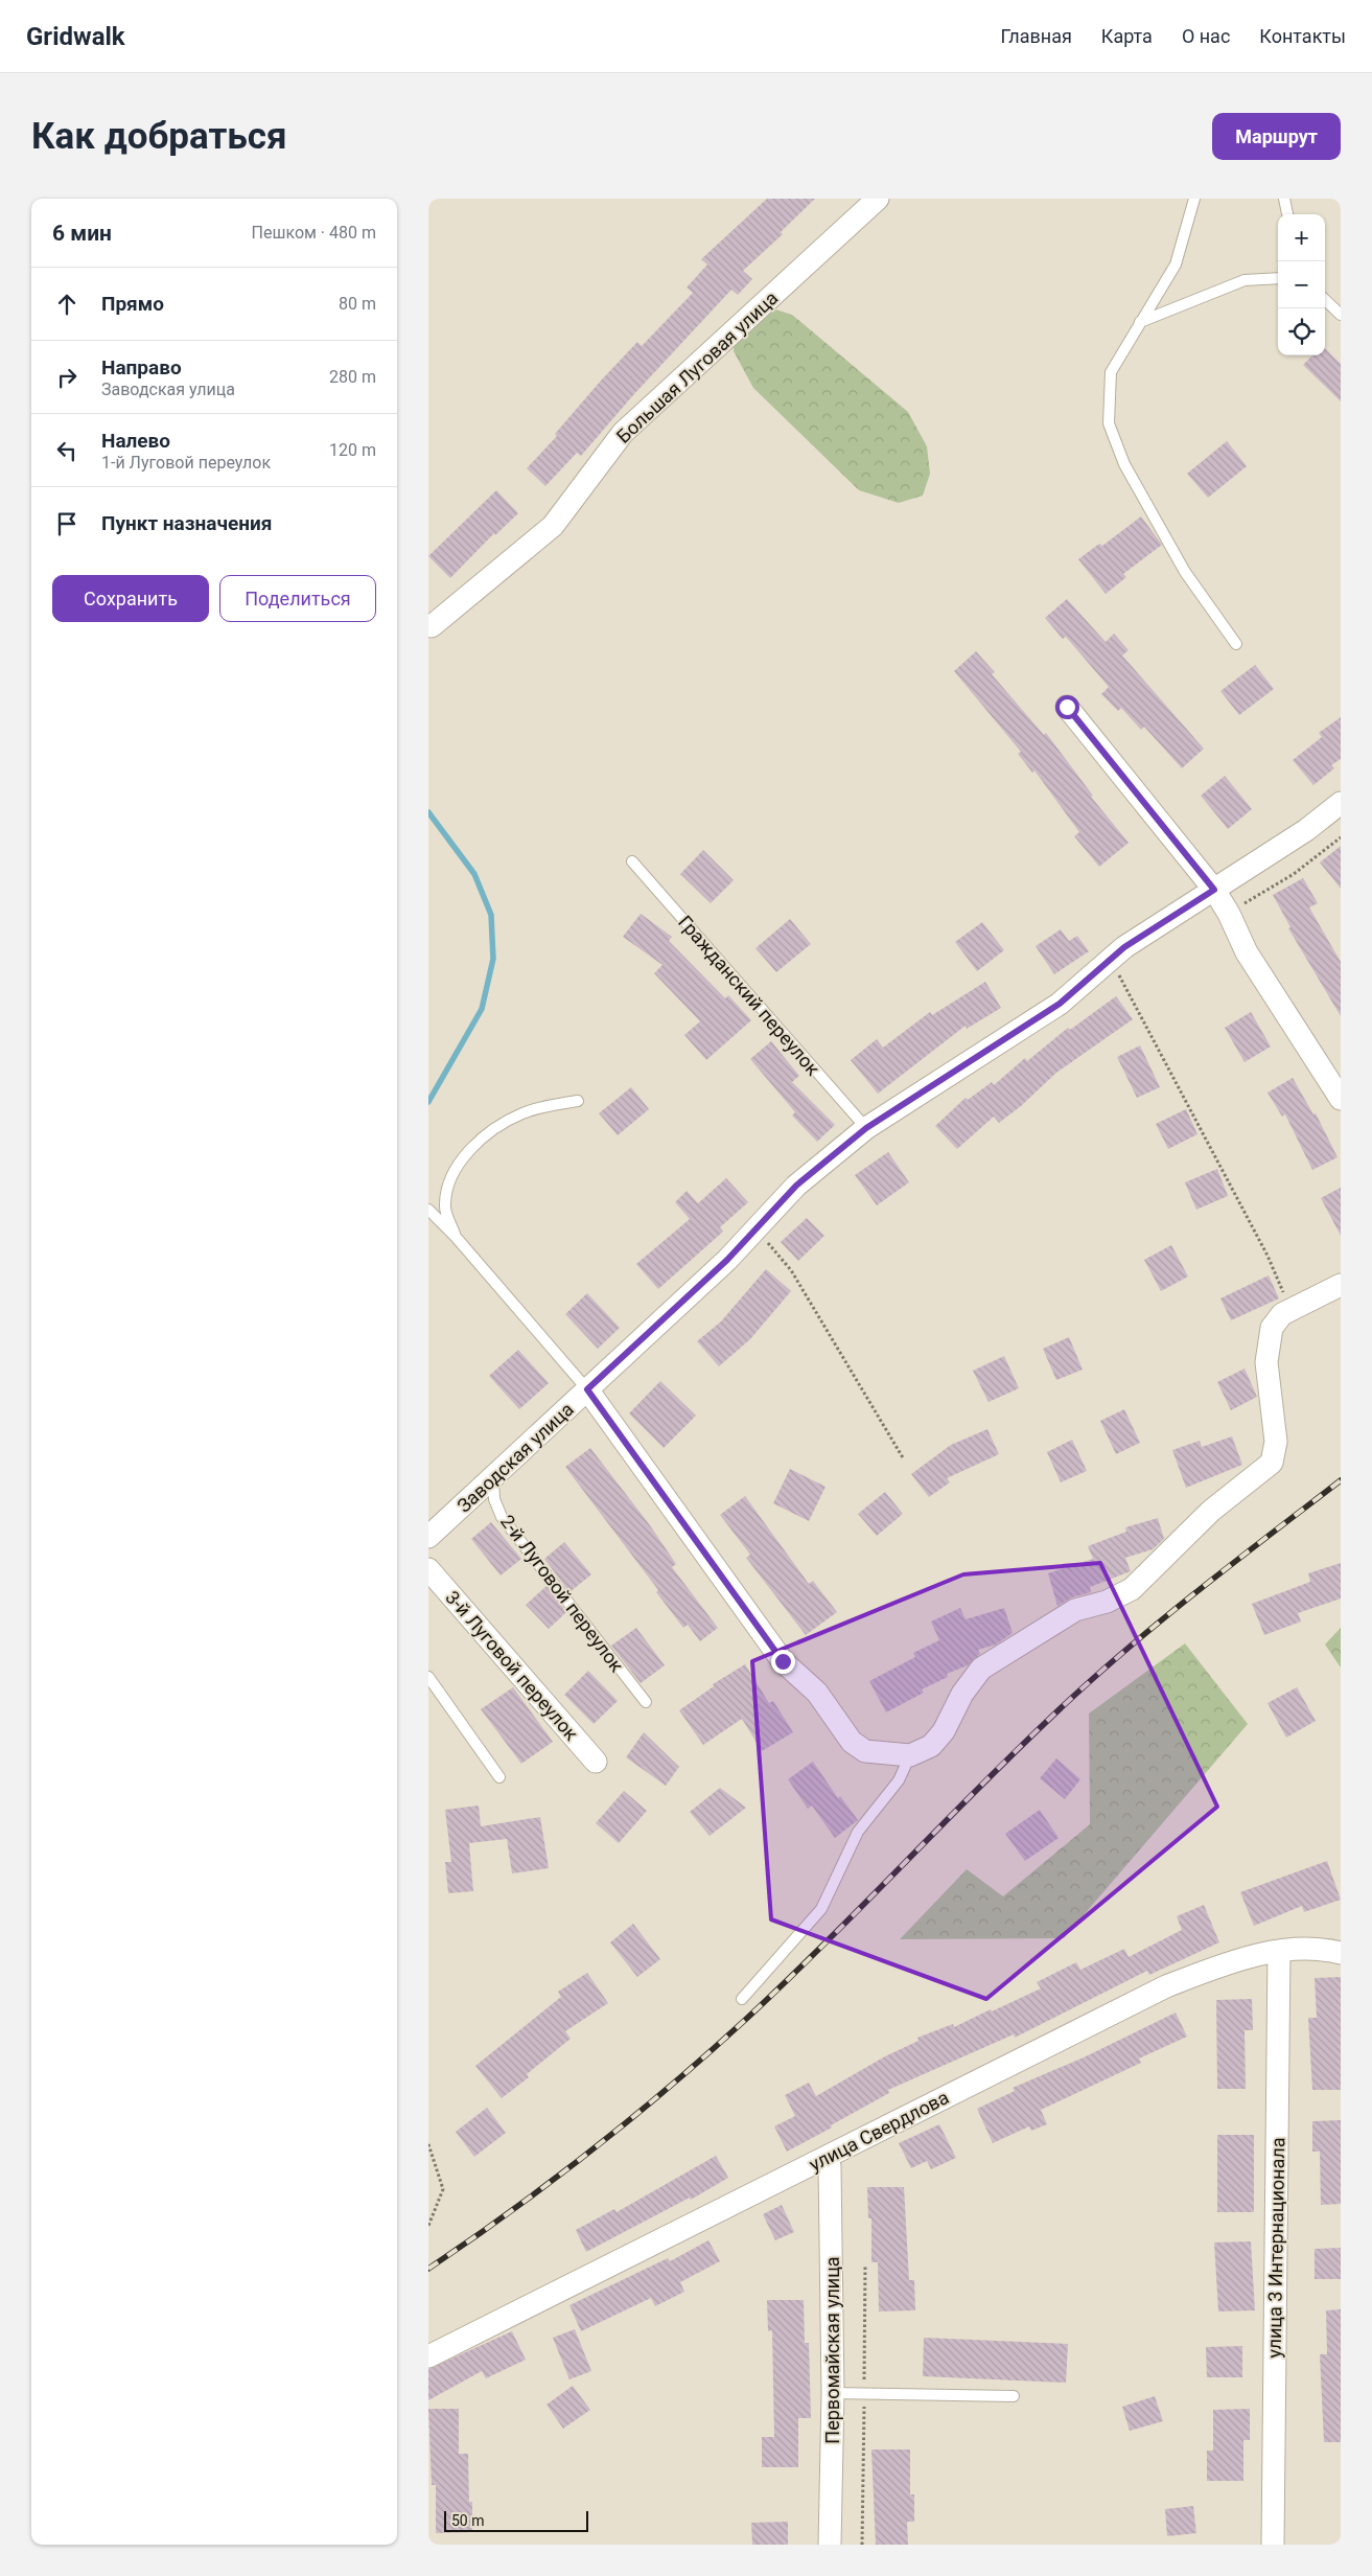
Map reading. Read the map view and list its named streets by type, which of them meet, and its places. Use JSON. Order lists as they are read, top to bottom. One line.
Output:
{"streets":{"street":["Большая Луговая улица","Заводская улица","3-й Луговой переулок","улица Свердлова","улица 3 Интернационала","Первомайская улица"],"lane":["Гражданский переулок","2-й Луговой переулок"]},"crossings":[["Гражданский переулок","Заводская улица"],["Заводская улица","2-й Луговой переулок"],["улица Свердлова","улица 3 Интернационала"],["улица Свердлова","Первомайская улица"]],"scale_bar":"50 m","page":{"header":"Gridwalk","nav":["Главная","Карта","О нас","Контакты"],"buttons":["Маршрут",["Сохранить","Поделиться"]],"title":"Как добраться","heading":["6 мин","Пешком · 480 m"],"map_buttons":["+","−"],"list":[["Прямо","80 m"],["Направо","Заводская улица","280 m"],["Налево","1-й Луговой переулок","120 m"],"Пункт назначения"],"scale":"50 m"}}
